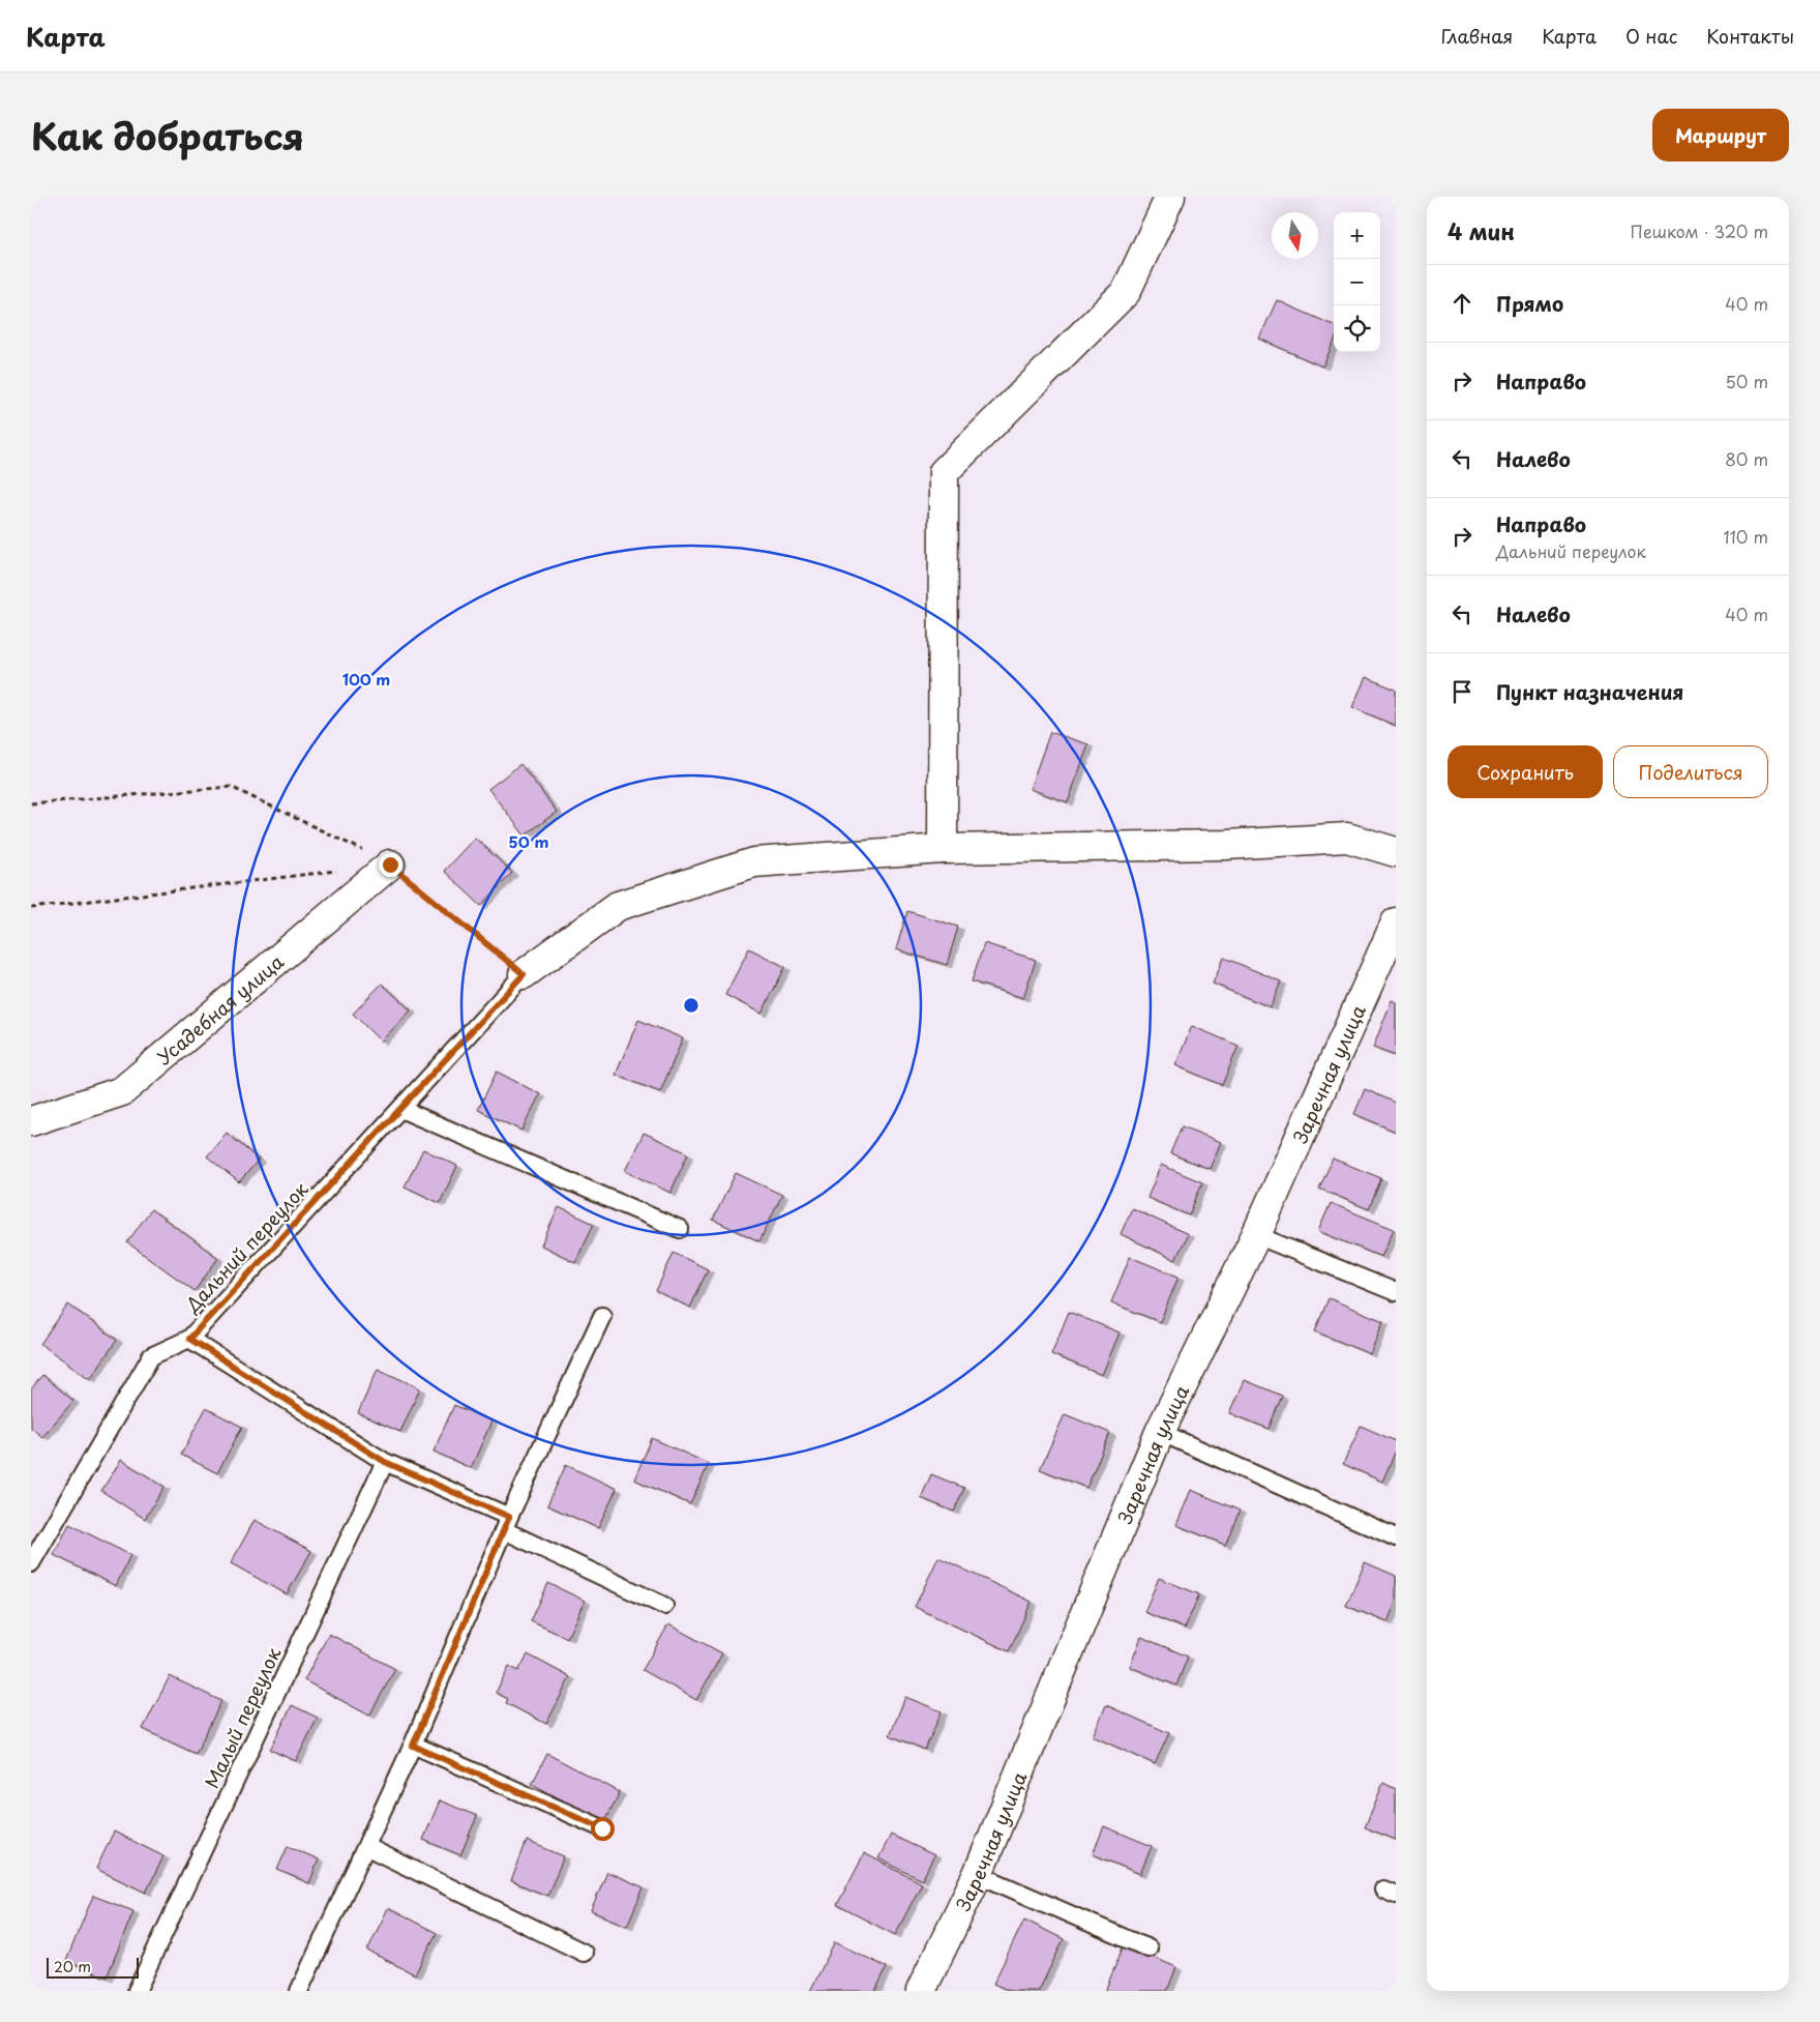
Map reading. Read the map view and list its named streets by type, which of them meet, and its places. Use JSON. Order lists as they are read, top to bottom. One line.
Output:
{"streets":{"street":["Усадебная улица","Заречная улица"],"lane":["Дальний переулок","Малый переулок"]},"scale_bar":"20 m","north":"bottom","page":{"header":"Карта","nav":["Главная","Карта","О нас","Контакты"],"title":"Как добраться","buttons":["Маршрут",["Сохранить","Поделиться"]],"heading":["4 мин","Пешком · 320 m"],"map_buttons":["+","−"],"list":[["Прямо","40 m"],["Направо","50 m"],["Налево","80 m"],["Направо","Дальний переулок","110 m"],["Налево","40 m"],"Пункт назначения"],"scale":"20 m"},"rings":["100 m","50 m"]}
